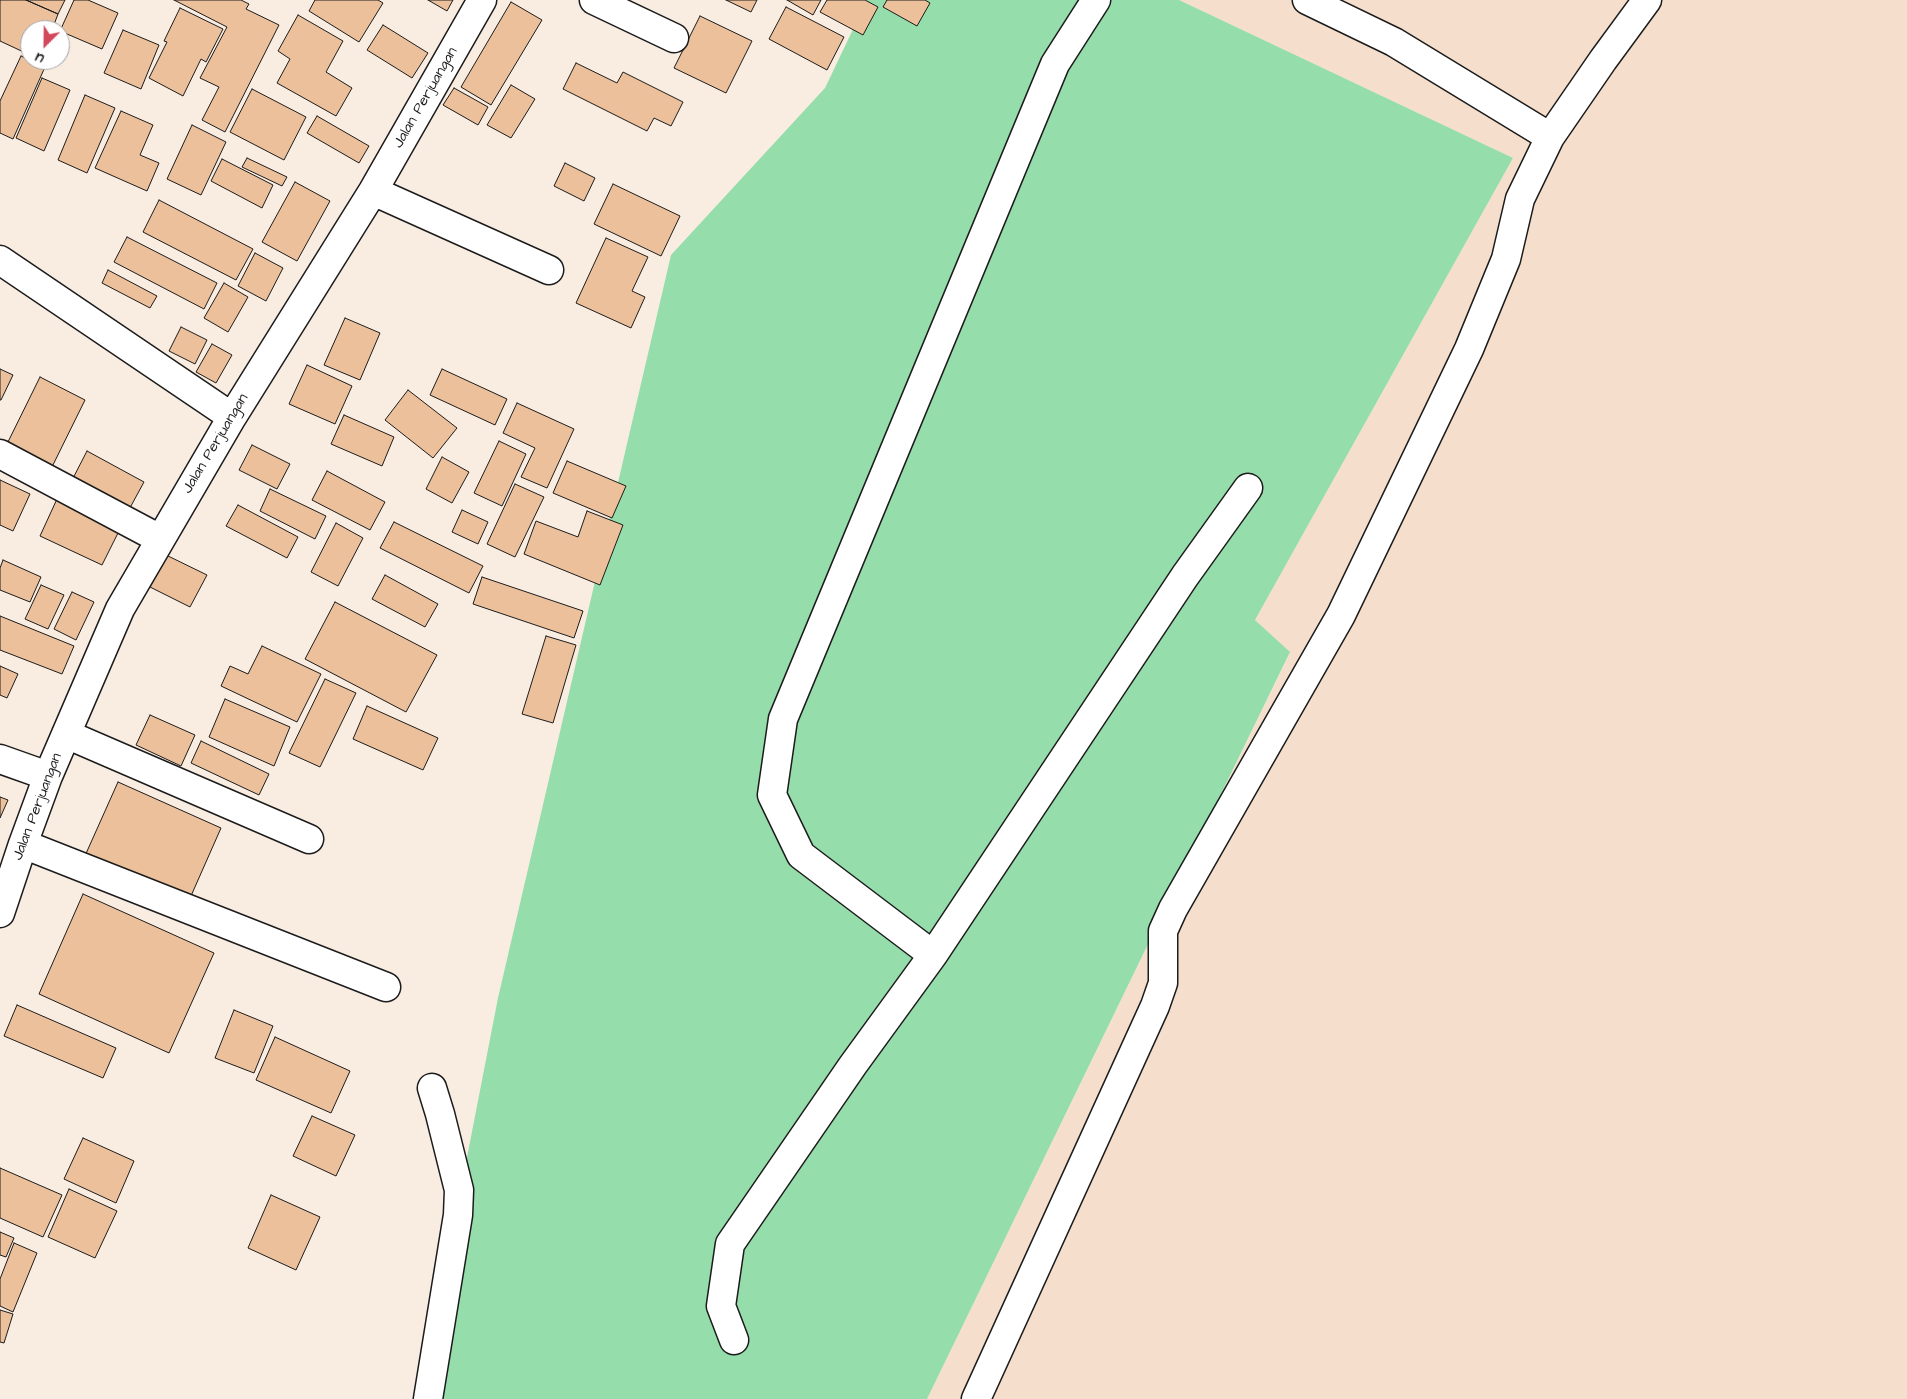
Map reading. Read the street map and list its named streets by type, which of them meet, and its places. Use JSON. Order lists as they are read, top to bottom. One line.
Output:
{"streets":{"street":["Jalan Perjuangan"]},"north":"bottom left"}
